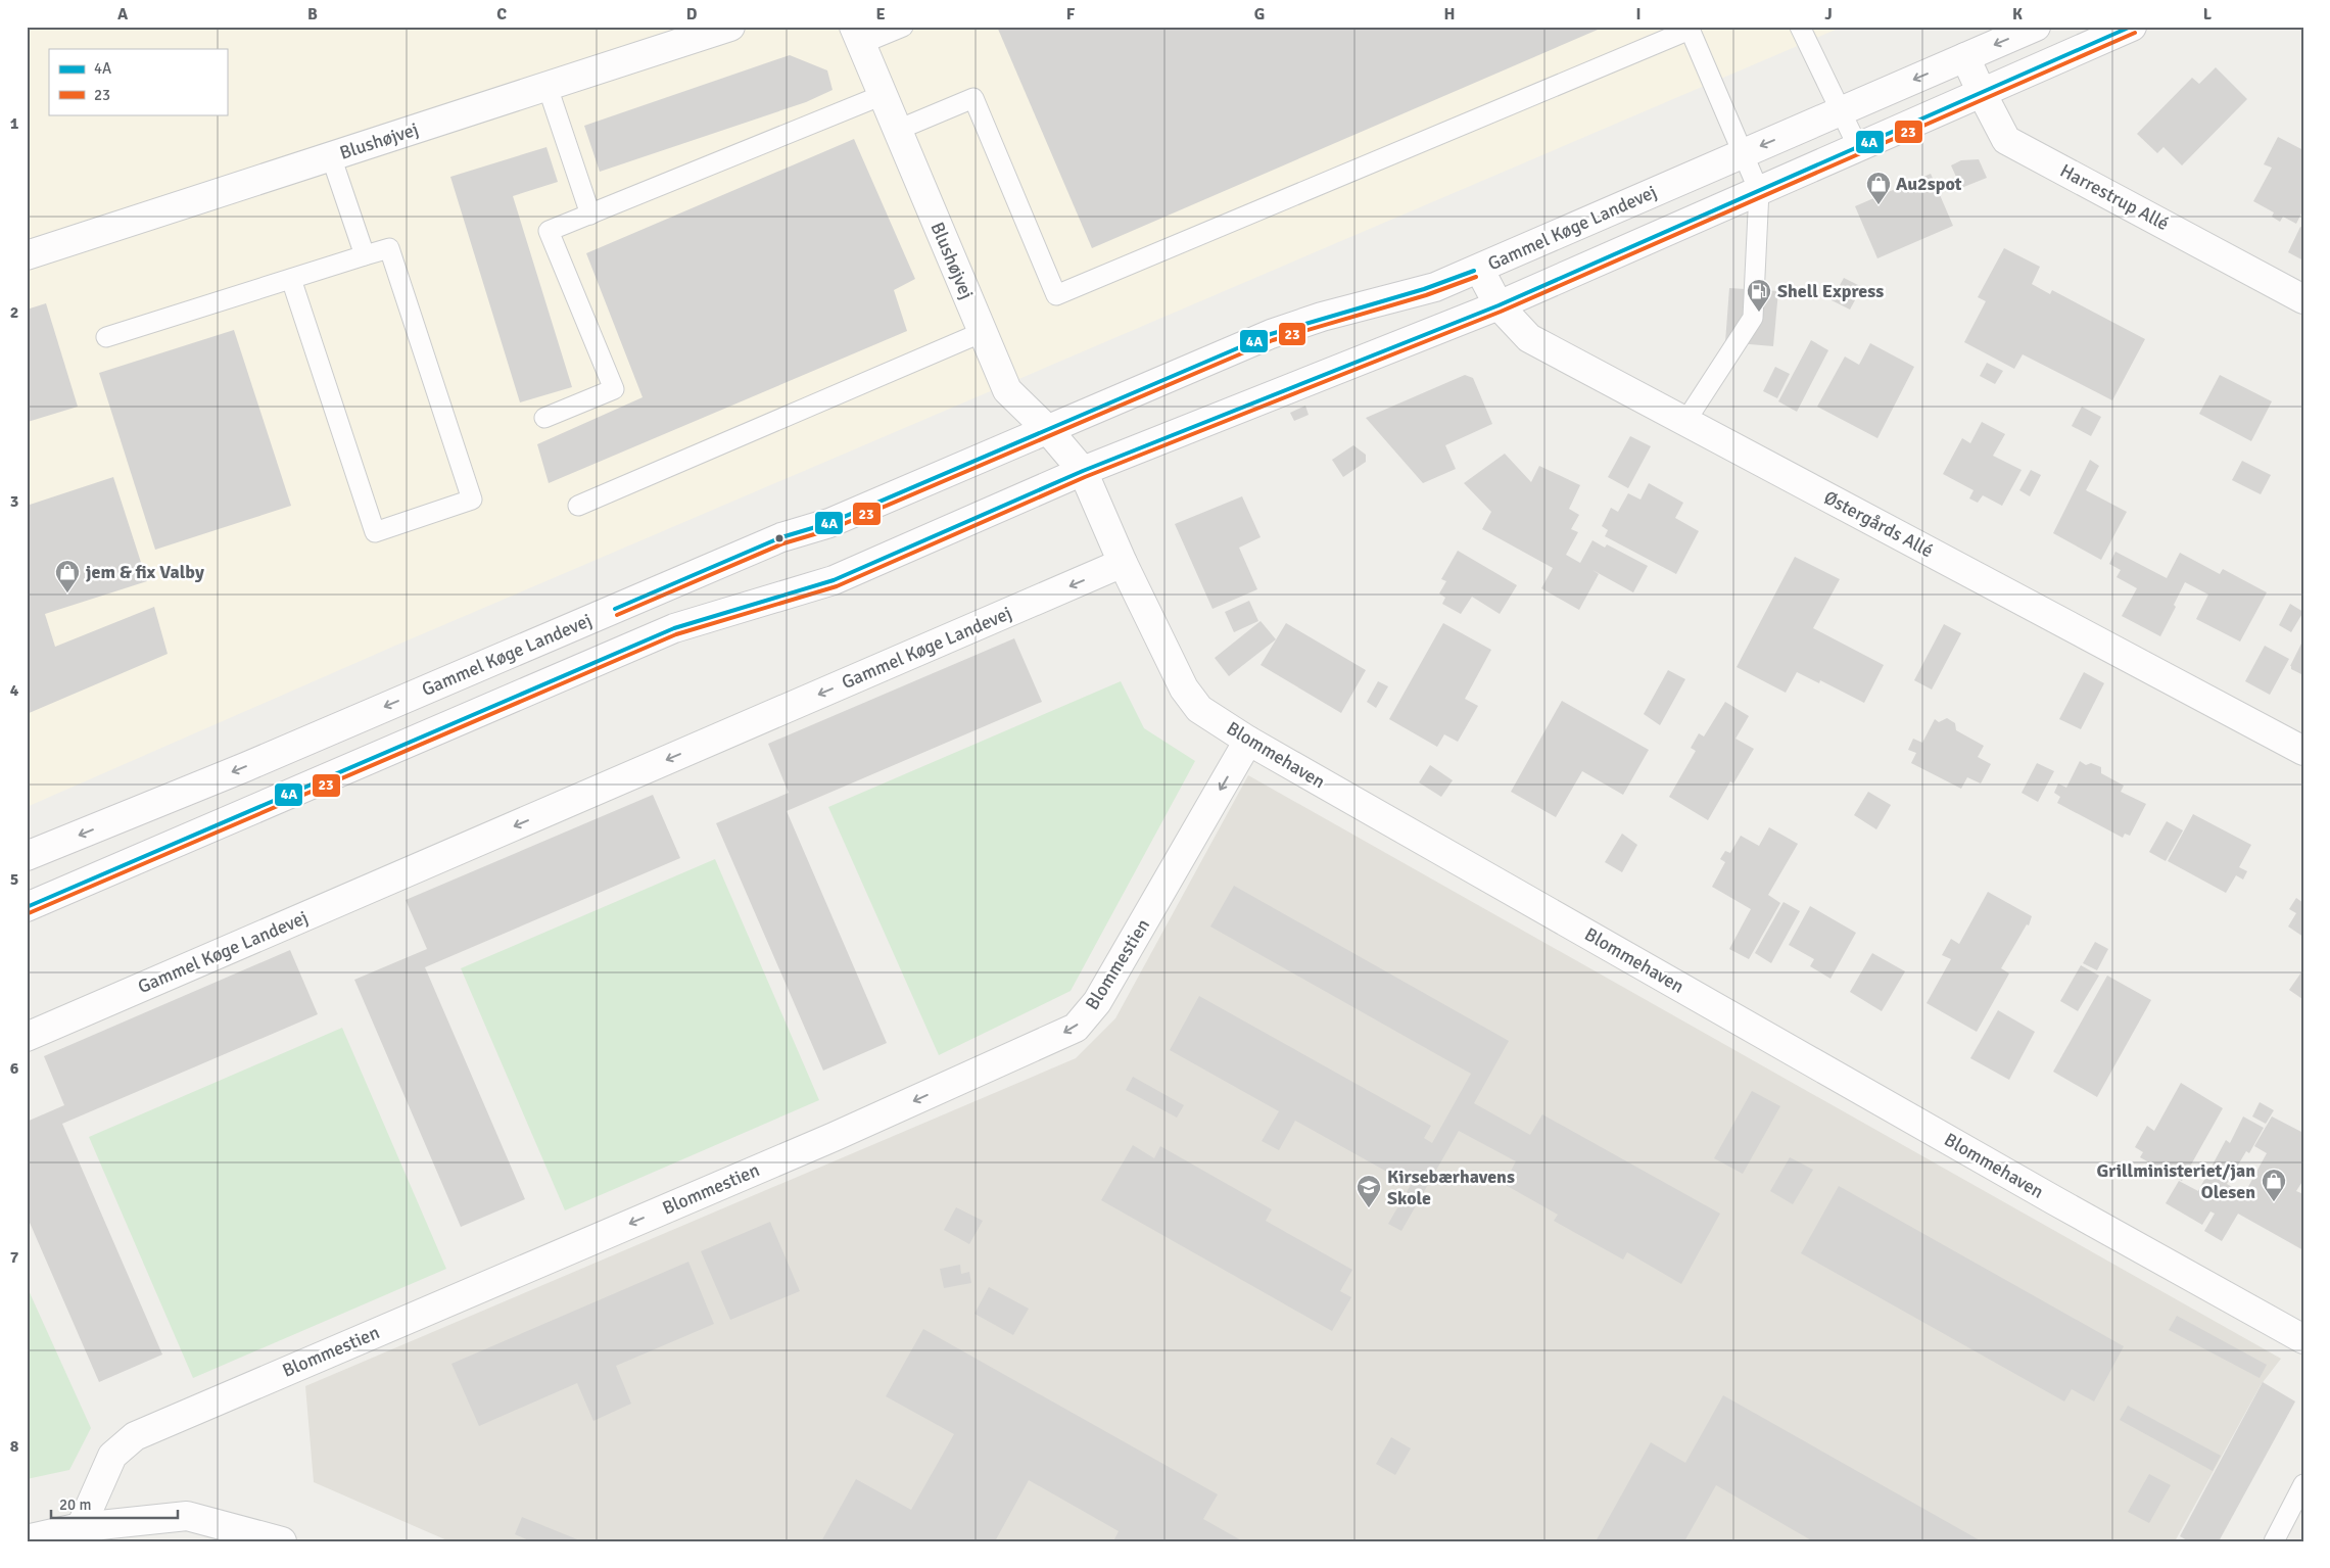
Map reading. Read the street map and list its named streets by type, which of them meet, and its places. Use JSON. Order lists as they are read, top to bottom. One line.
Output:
{"streets":{"street":["Blushøjvej","Harrestrup Allé","Gammel Køge Landevej","Østergårds Allé","Blommehaven","Blommestien"]},"crossings":[["Blushøjvej","Gammel Køge Landevej"],["Blushøjvej","Blommehaven"],["Harrestrup Allé","Gammel Køge Landevej"],["Gammel Køge Landevej","Østergårds Allé"],["Gammel Køge Landevej","Blommehaven"],["Blommehaven","Blommestien"]],"one_way":["Blommestien"],"places":{"shop":["Au2spot","jem & fix Valby","Grillministeriet/jan Olesen"],"fuel station":["Shell Express"],"school or university":["Kirsebærhavens Skole"]},"lines":["transit line 4A","transit line 23"],"legend":["4A","23"],"scale_bar":"20 m","grid":{"columns":["A","B","C","D","E","F","G","H","I","J","K","L"],"rows":["1","2","3","4","5","6","7","8"]}}
